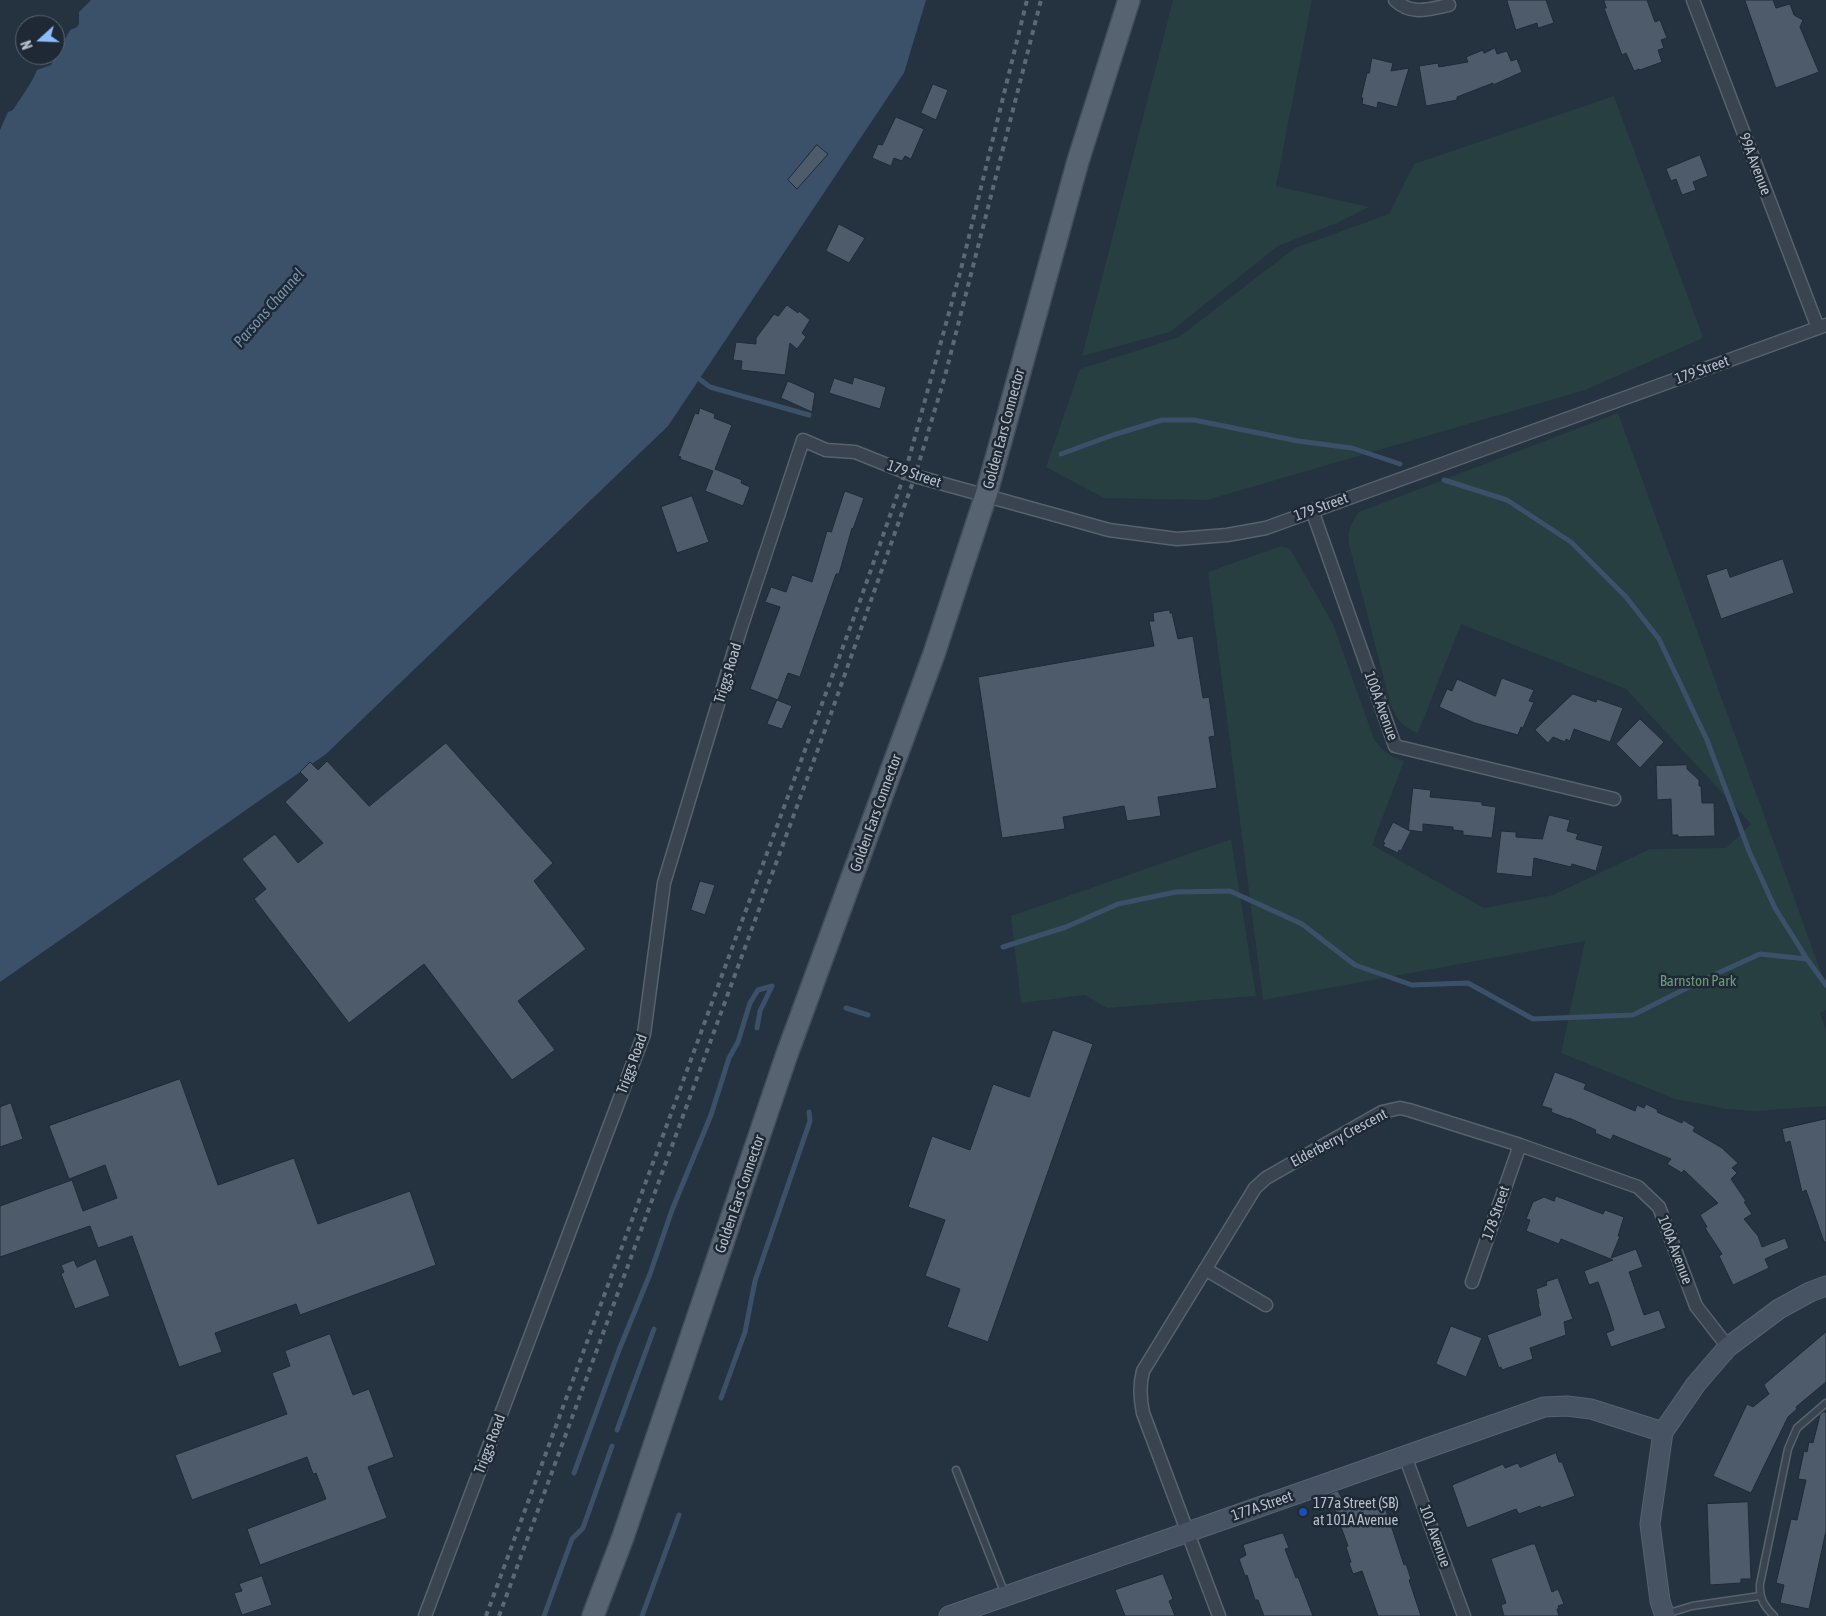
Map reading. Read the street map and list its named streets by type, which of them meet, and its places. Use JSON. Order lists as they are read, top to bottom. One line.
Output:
{"streets":{"main road":["Golden Ears Connector"],"street":["99A Avenue","179 Street","Triggs Road","100A Avenue","Elderberry Crescent","178 Street","177A Street","101 Avenue"]},"crossings":[["99A Avenue","179 Street"],["179 Street","Golden Ears Connector"],["179 Street","Triggs Road"],["179 Street","100A Avenue"],["100A Avenue","Elderberry Crescent"],["100A Avenue","178 Street"],["Elderberry Crescent","178 Street"],["Elderberry Crescent","177A Street"],["177A Street","101 Avenue"]],"water":["Parsons Channel"],"parks":["Barnston Park"],"places":["177a Street (SB) at 101A Avenue"],"north":"left"}
